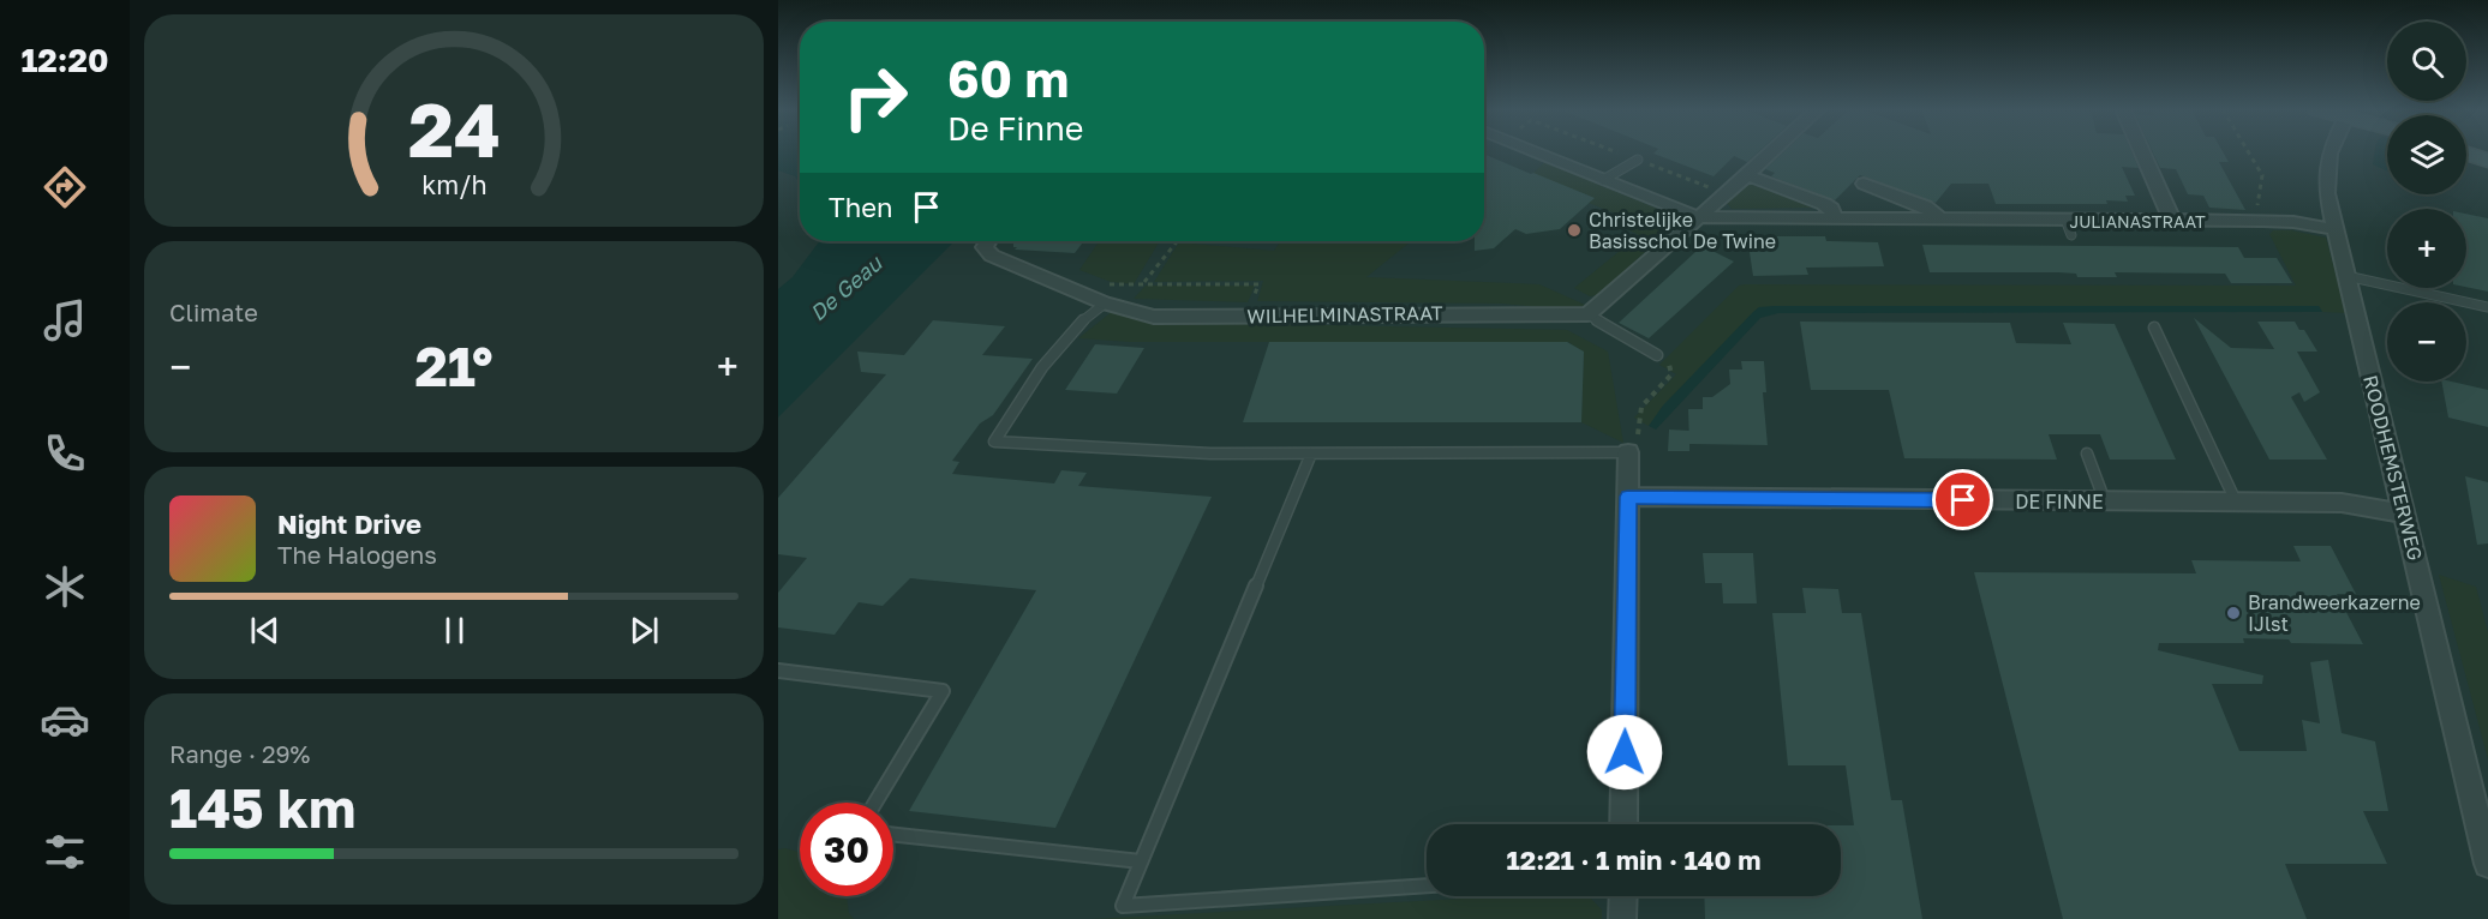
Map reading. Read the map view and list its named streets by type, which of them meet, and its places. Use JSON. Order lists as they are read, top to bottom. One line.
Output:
{"streets":{"street":["JULIANASTRAAT","WILHELMINASTRAAT","ROODHEMSTERWEG","DE FINNE"]},"crossings":[["JULIANASTRAAT","ROODHEMSTERWEG"],["ROODHEMSTERWEG","DE FINNE"]],"water":["De Geau"],"places":["Christelijke Basisschol De Twine","Brandweerkazerne IJlst"],"page":{"tabs":"12:20","map_buttons":["+","−"],"turn":["60 m","De Finne"],"then":"Then","tile":["Climate",["Range · 29%","145 km"]],"heat":["−","21°","+"],"song":["Night Drive","The Halogens"],"limit":"30","trip":"12:21 · 1 min · 140 m","gauge":["24","km/h"]}}
